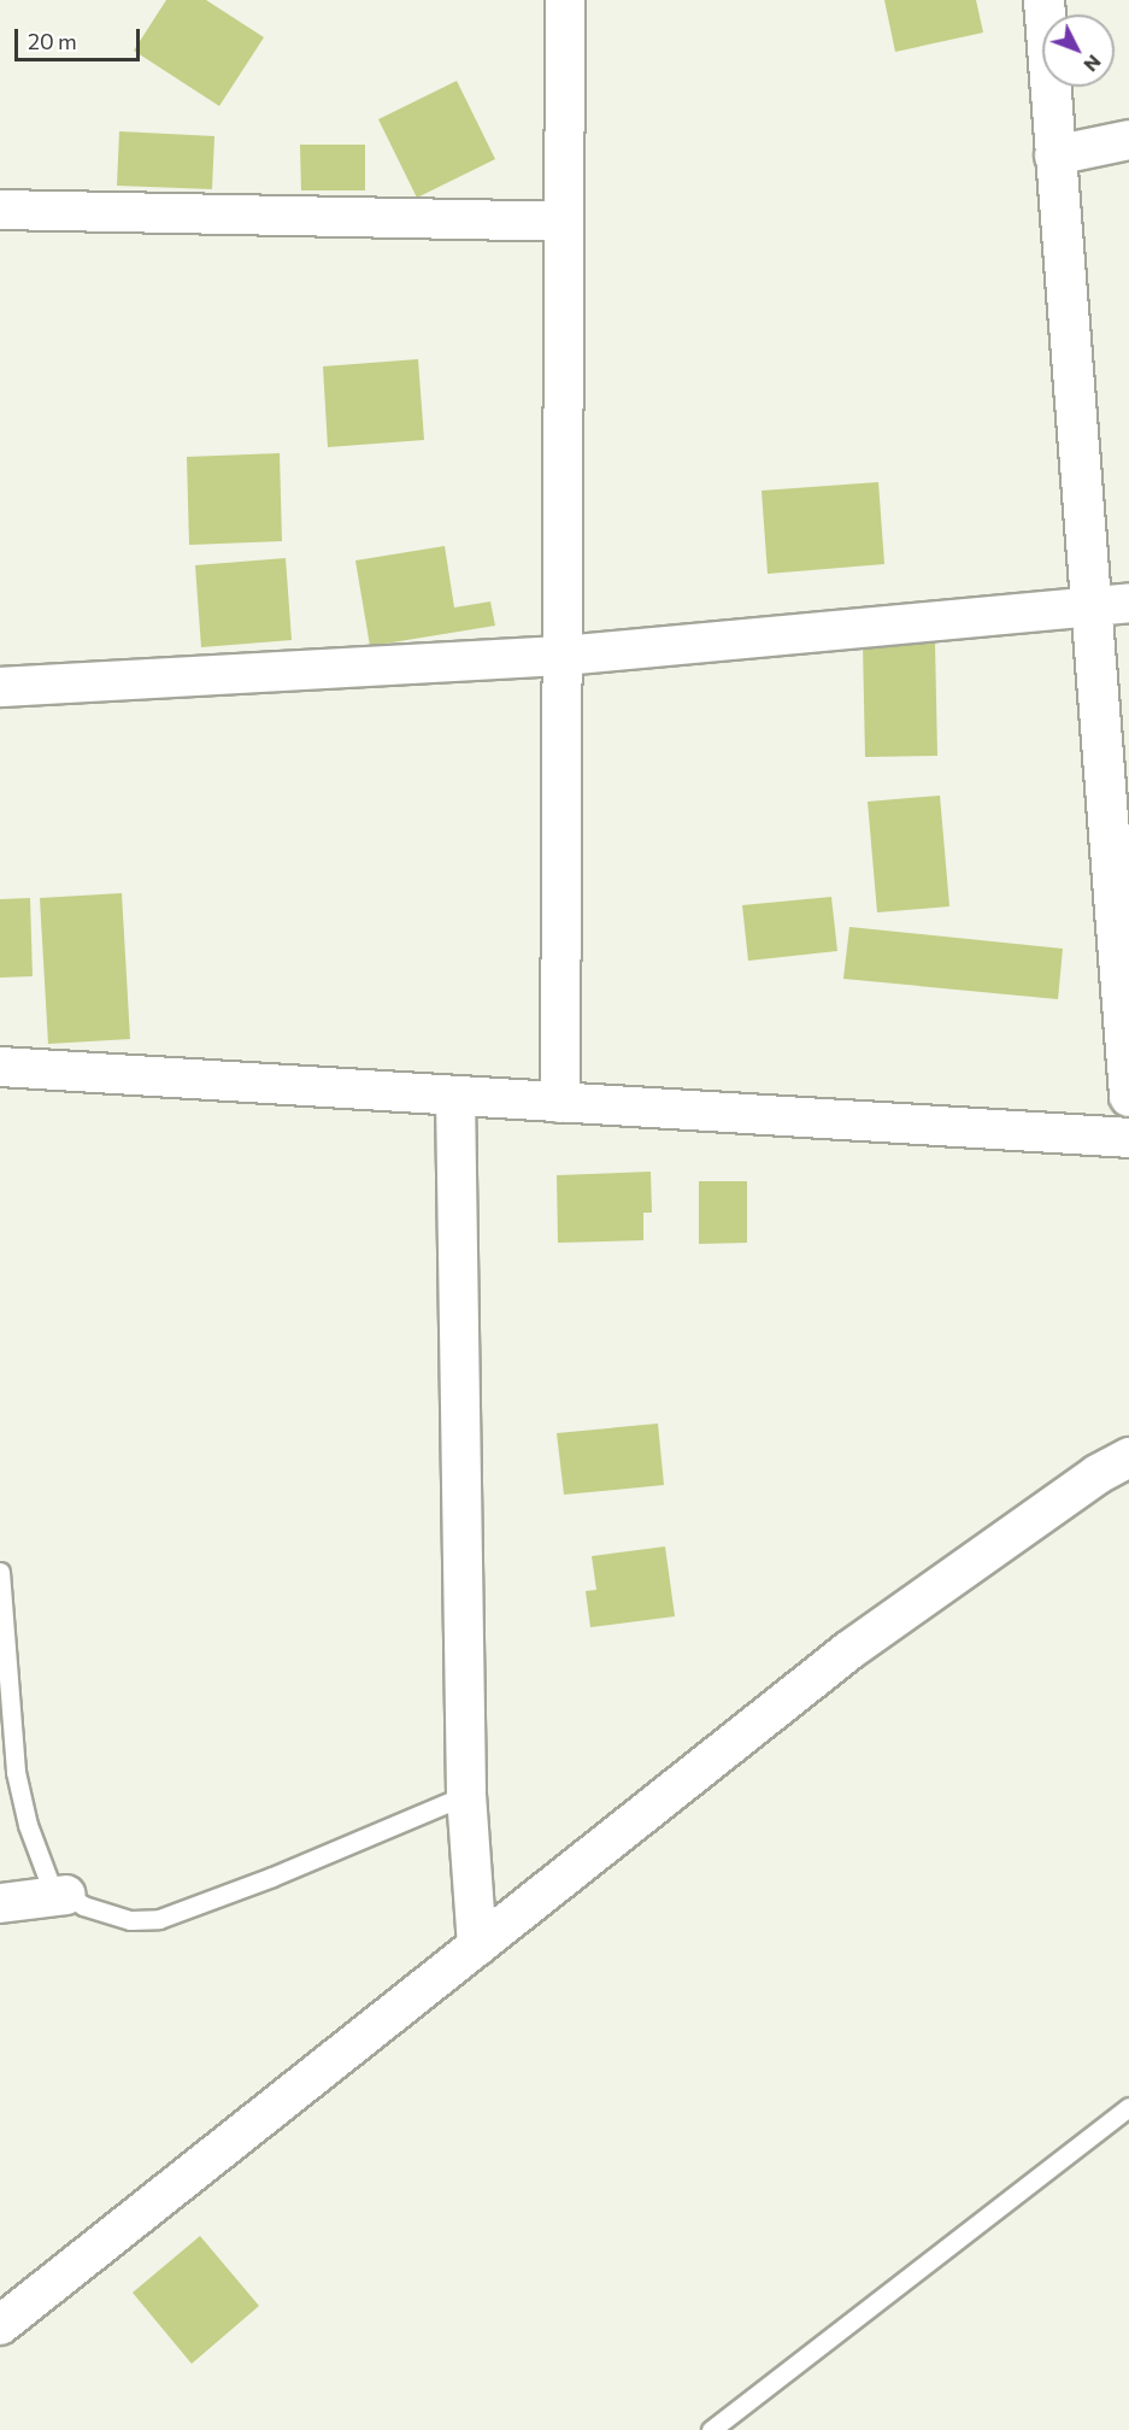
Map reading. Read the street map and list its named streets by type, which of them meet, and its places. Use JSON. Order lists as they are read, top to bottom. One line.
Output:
{"scale_bar":"20 m","north":"bottom right"}
